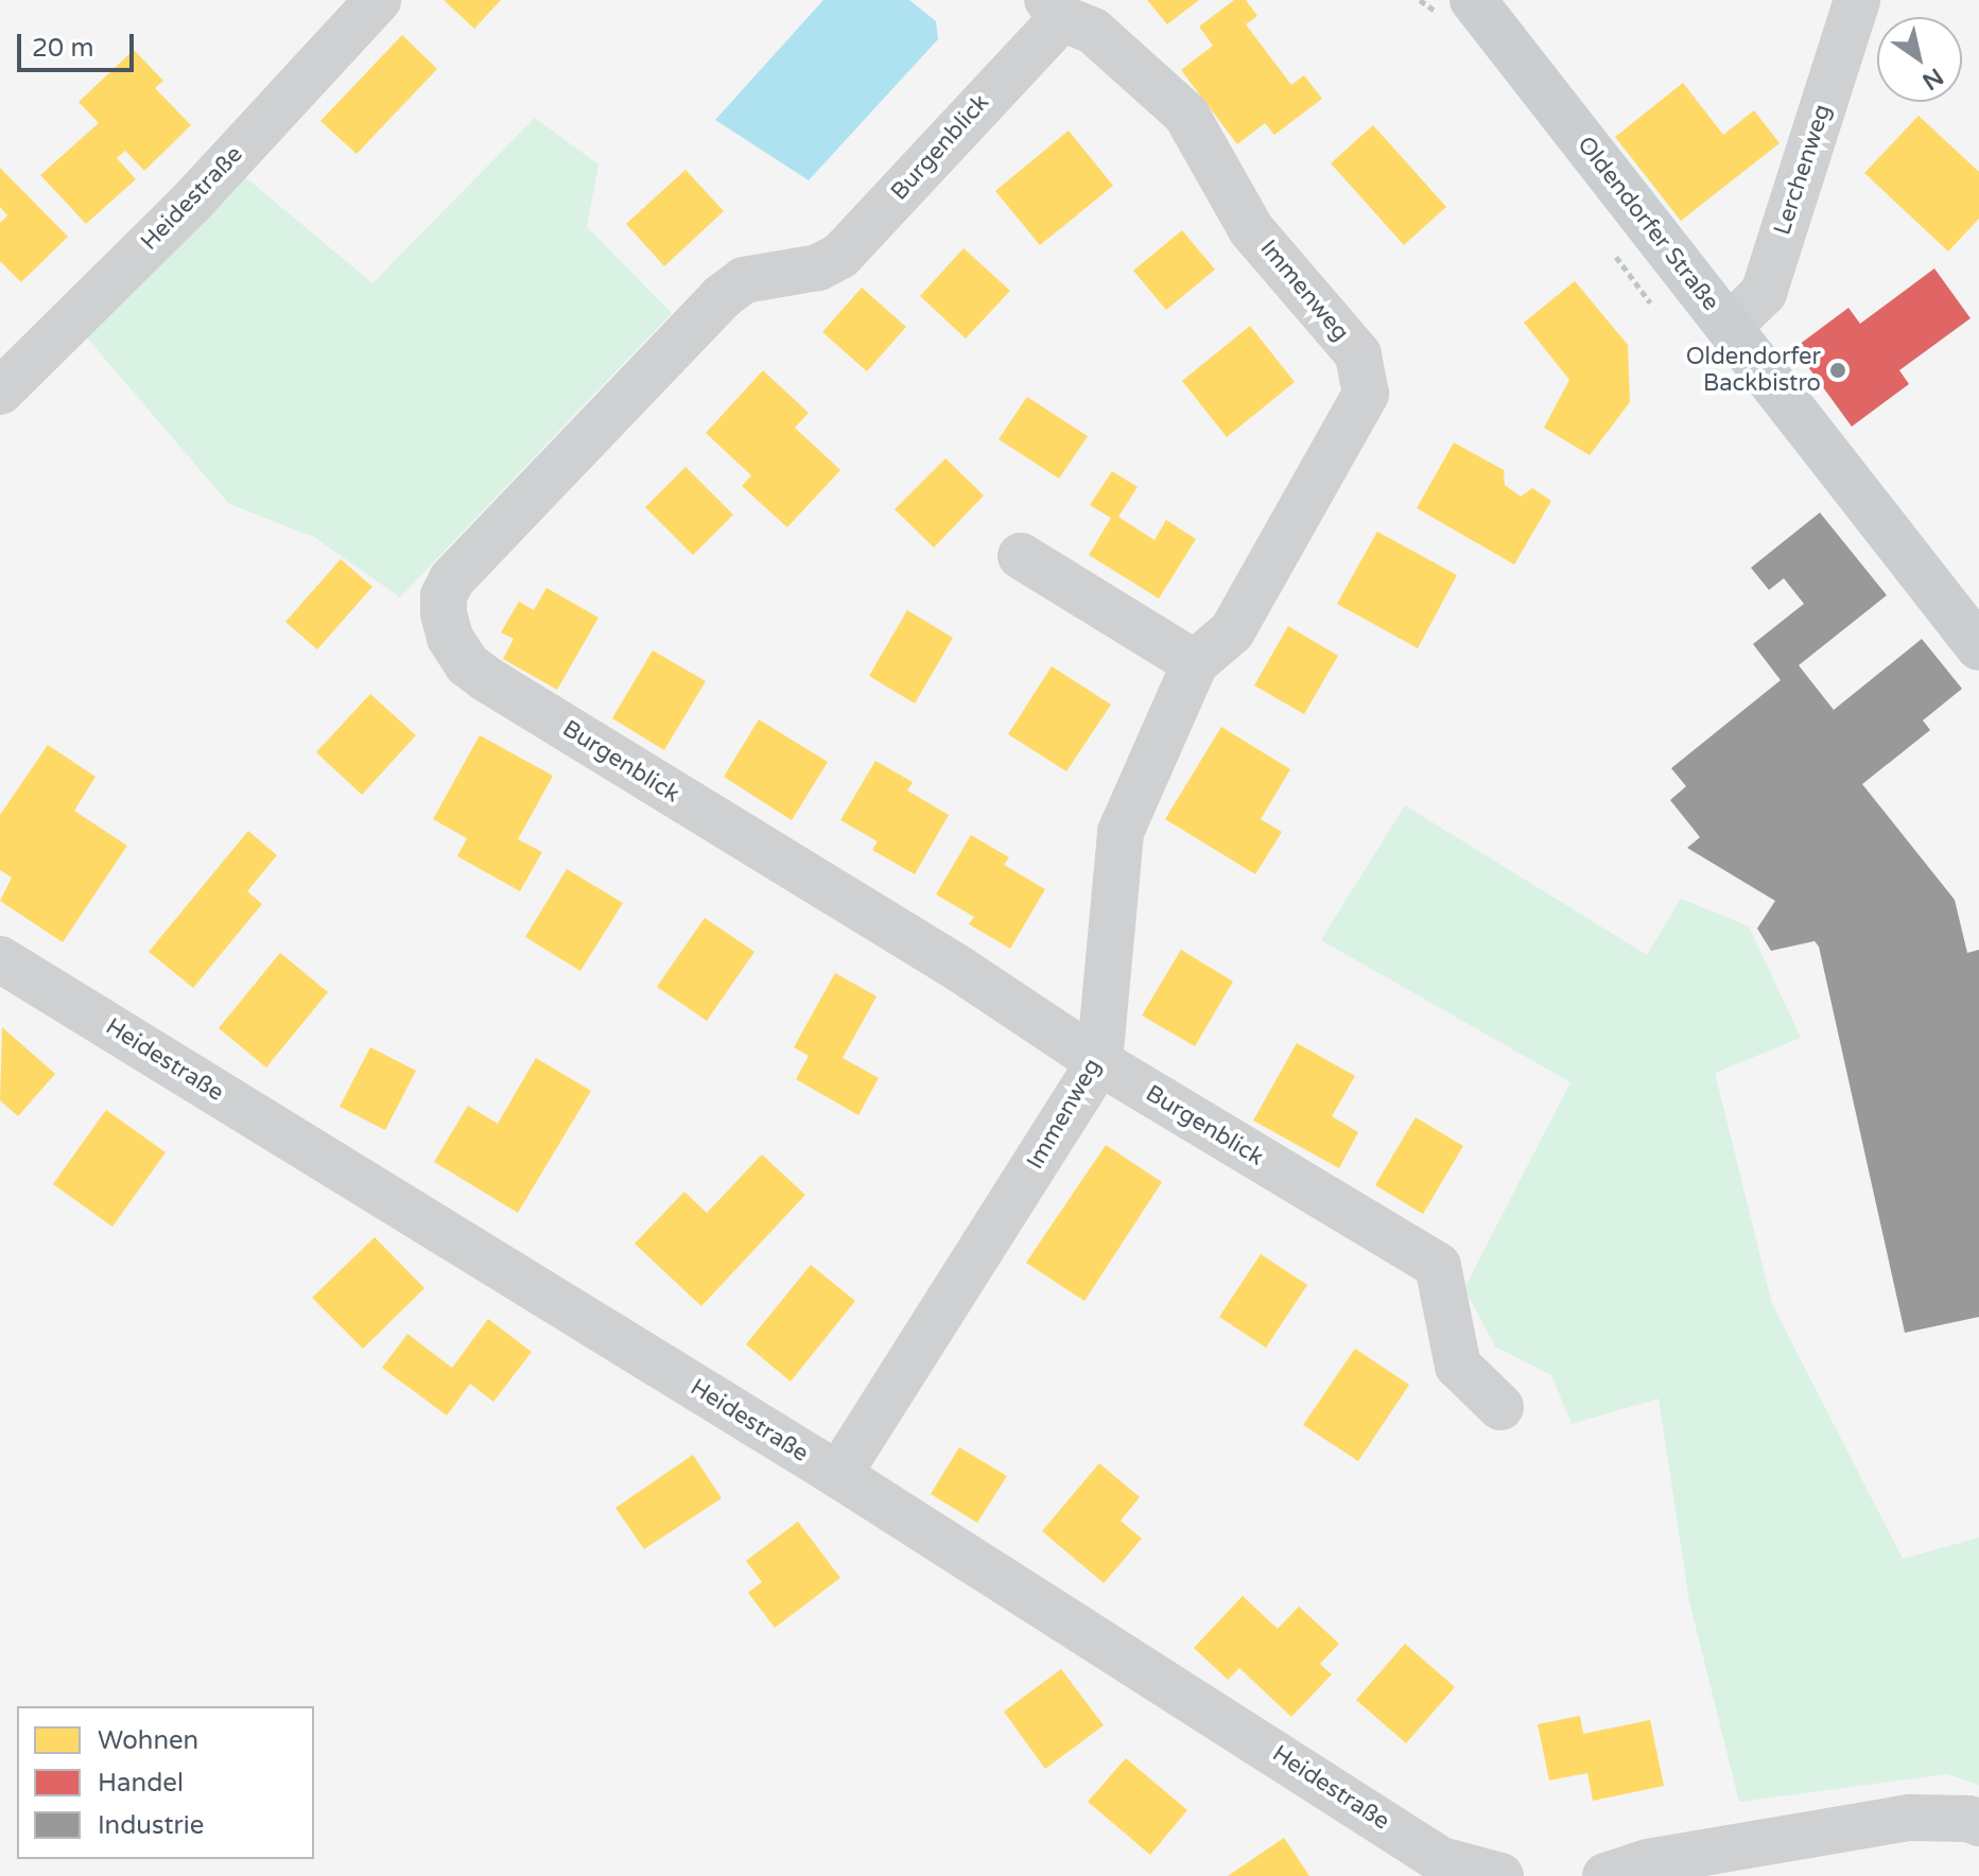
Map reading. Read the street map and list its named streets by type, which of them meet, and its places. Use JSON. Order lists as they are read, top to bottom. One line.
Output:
{"streets":{"main road":["Oldendorfer Straße"],"street":["Burgenblick","Lerchenweg","Heidestraße","Immenweg"]},"crossings":[["Burgenblick","Immenweg"],["Lerchenweg","Oldendorfer Straße"],["Heidestraße","Immenweg"]],"places":["Oldendorfer Backbistro"],"legend":["Wohnen","Handel","Industrie"],"scale_bar":"20 m","north":"bottom right"}
